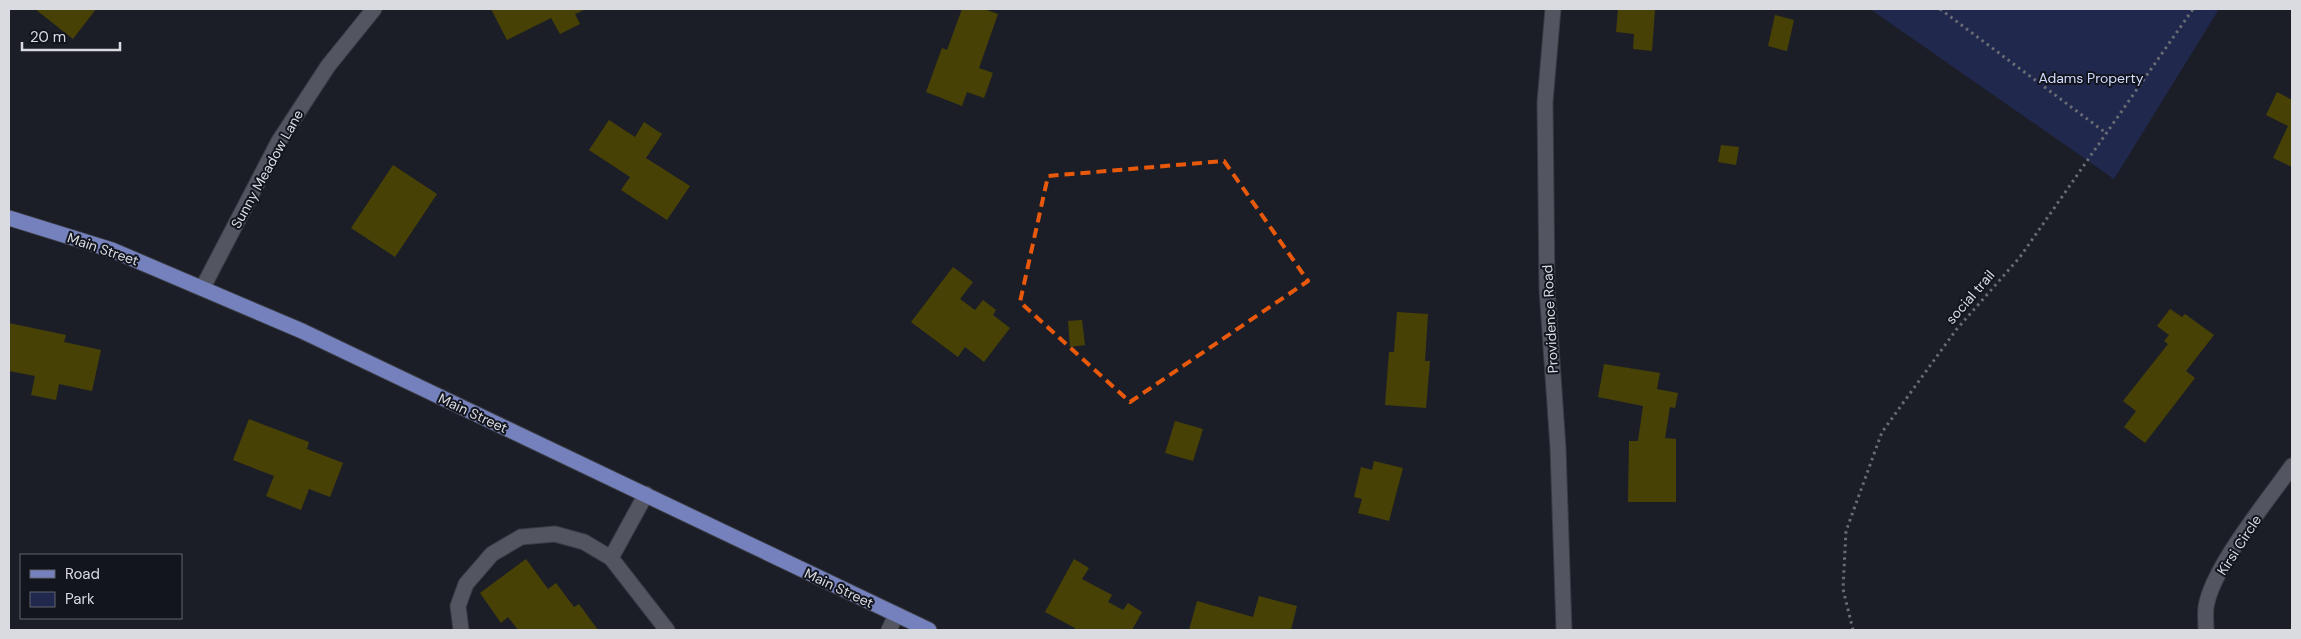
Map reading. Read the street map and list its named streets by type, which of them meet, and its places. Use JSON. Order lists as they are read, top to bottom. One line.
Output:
{"streets":{"main road":["Main Street"],"street":["Sunny Meadow Lane","Providence Road","Kirsi Circle"],"path":["social trail"]},"crossings":[["Sunny Meadow Lane","Main Street"]],"parks":["Adams Property"],"legend":["Road","Park"],"scale_bar":"20 m"}
